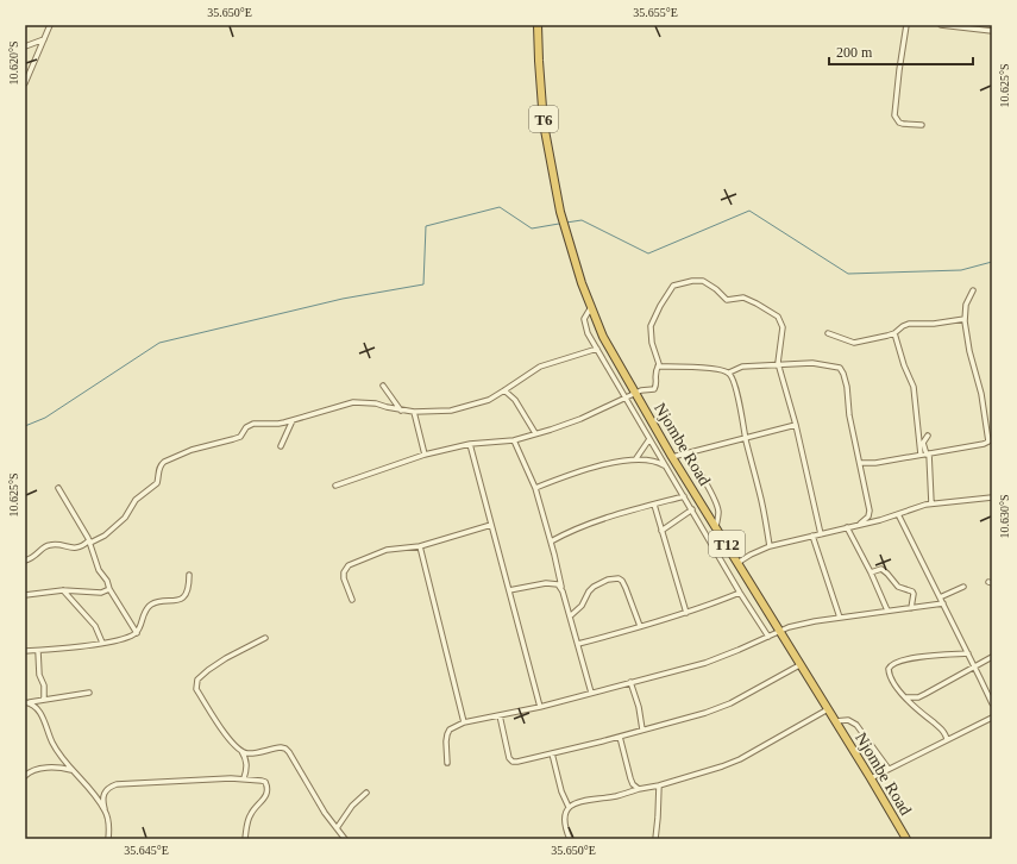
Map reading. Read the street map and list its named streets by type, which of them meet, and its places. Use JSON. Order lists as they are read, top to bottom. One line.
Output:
{"streets":{"highway":["T6","Njombe Road","T12"]},"scale_bar":"200 m","coordinates":["35.650°E","35.655°E","10.620°S","10.625°S","10.630°S","35.645°E"]}
